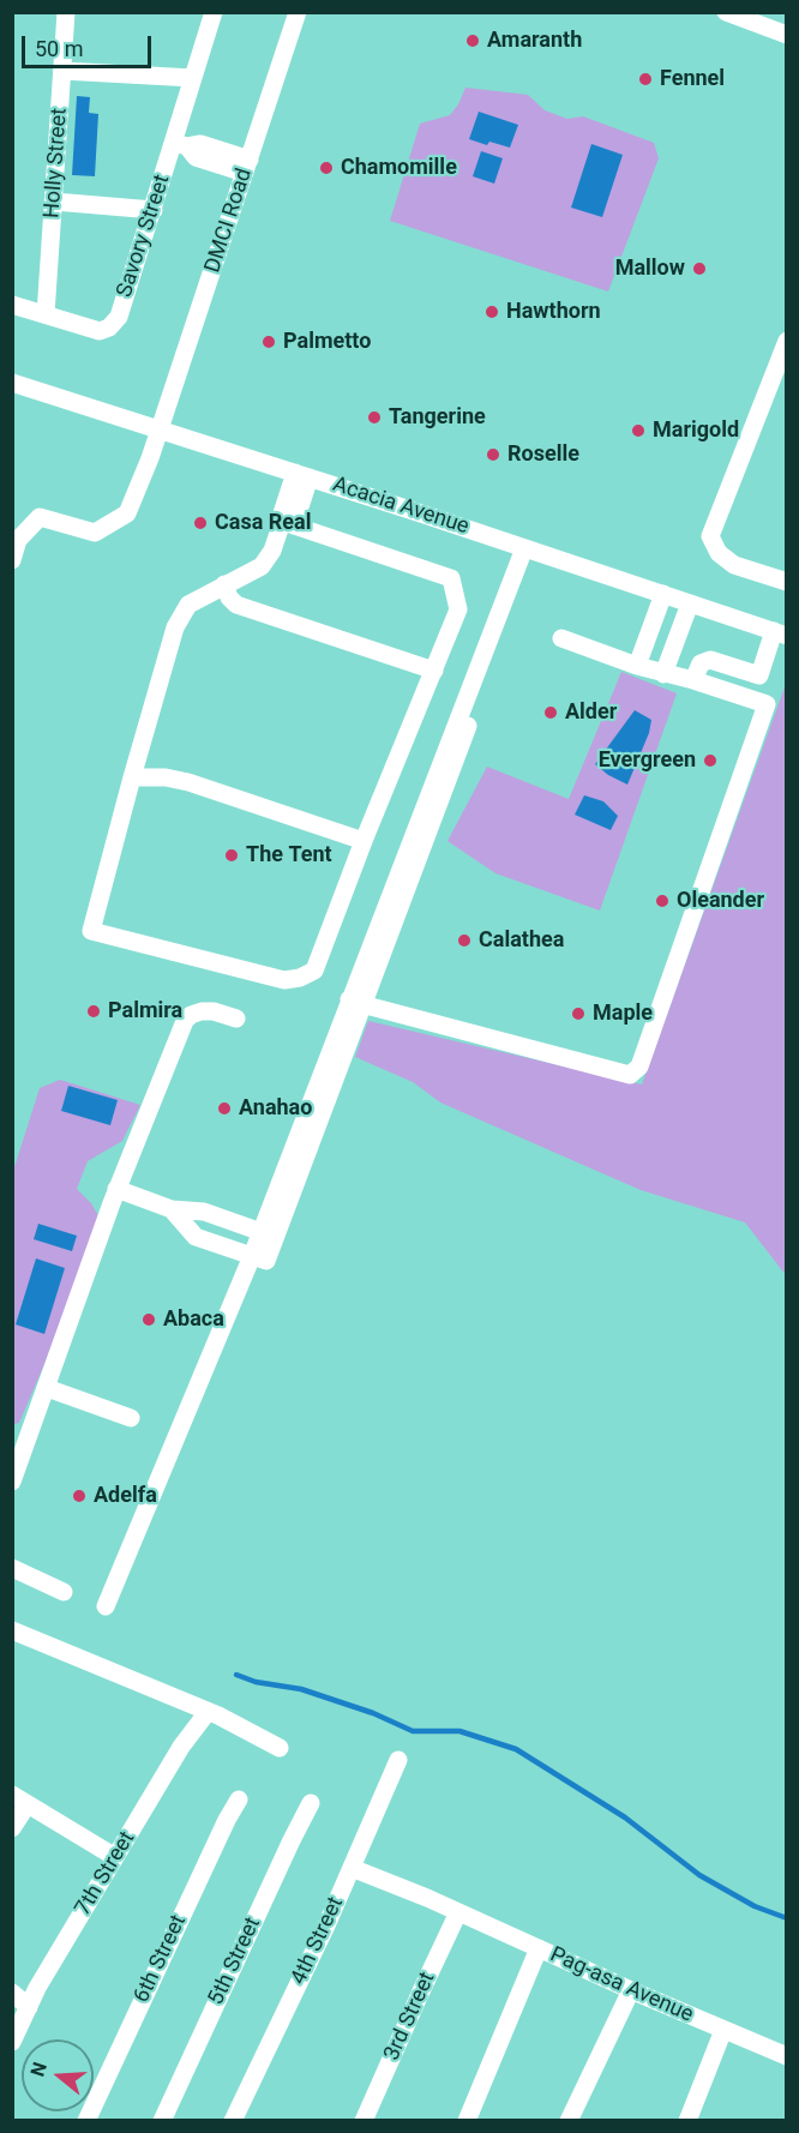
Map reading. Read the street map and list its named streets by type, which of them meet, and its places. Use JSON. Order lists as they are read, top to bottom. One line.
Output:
{"streets":{"street":["Holly Street","DMCI Road","Savory Street","Acacia Avenue","7th Street","4th Street","6th Street","5th Street","Pag-asa Avenue","3rd Street"]},"crossings":[["Holly Street","Savory Street"],["DMCI Road","Savory Street"],["DMCI Road","Acacia Avenue"],["4th Street","Pag-asa Avenue"],["Pag-asa Avenue","3rd Street"]],"places":["Amaranth","Fennel","Chamomille","Mallow","Hawthorn","Palmetto","Tangerine","Marigold","Roselle","Casa Real","Alder","Evergreen","The Tent","Oleander","Calathea","Palmira","Maple","Anahao","Abaca","Adelfa"],"scale_bar":"50 m","north":"left"}
